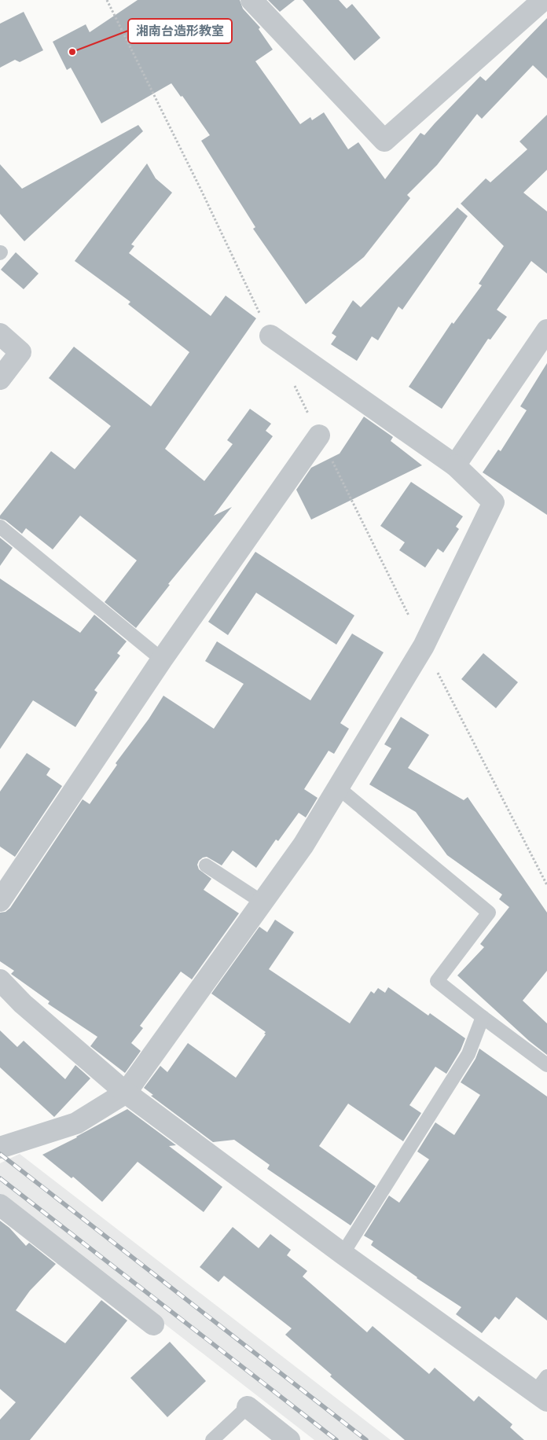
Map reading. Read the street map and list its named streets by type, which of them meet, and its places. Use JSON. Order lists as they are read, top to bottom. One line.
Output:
{"places":["湘南台造形教室"]}
